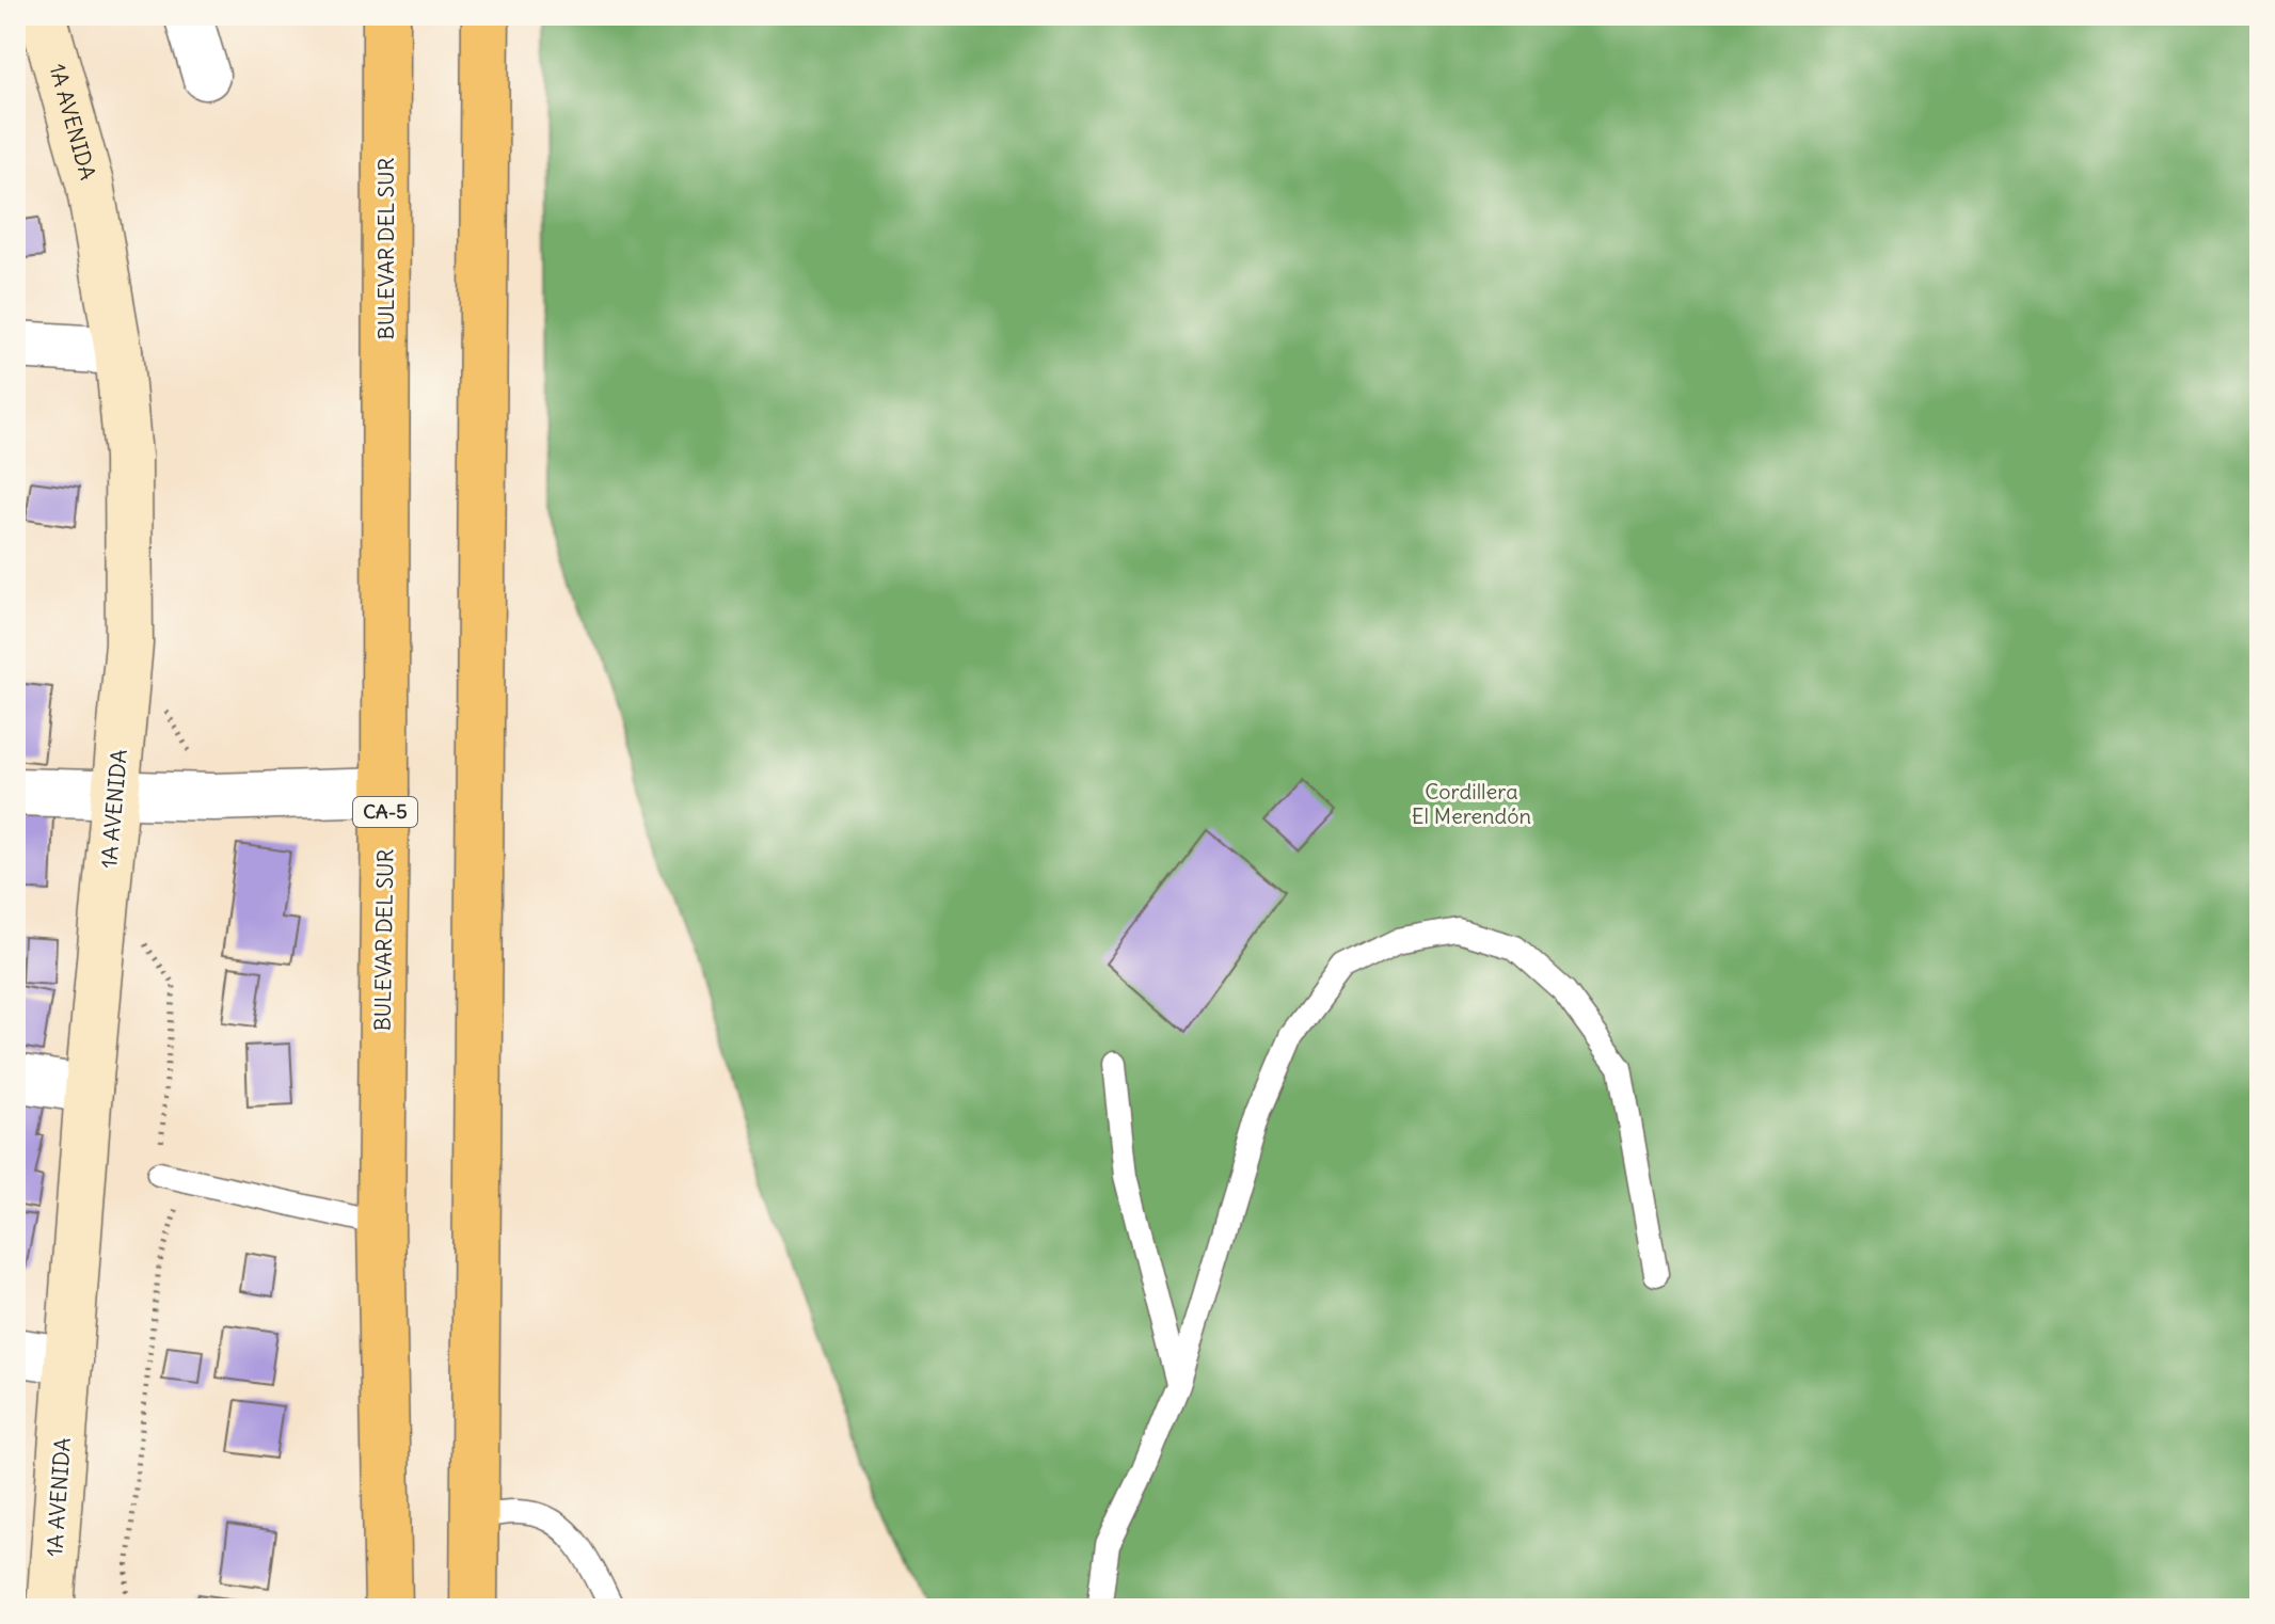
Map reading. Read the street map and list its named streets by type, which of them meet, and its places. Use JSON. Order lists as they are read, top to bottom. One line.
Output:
{"streets":{"highway":["BULEVAR DEL SUR","CA-5"],"street":["1A AVENIDA"]},"parks":["Cordillera El Merendón"]}
